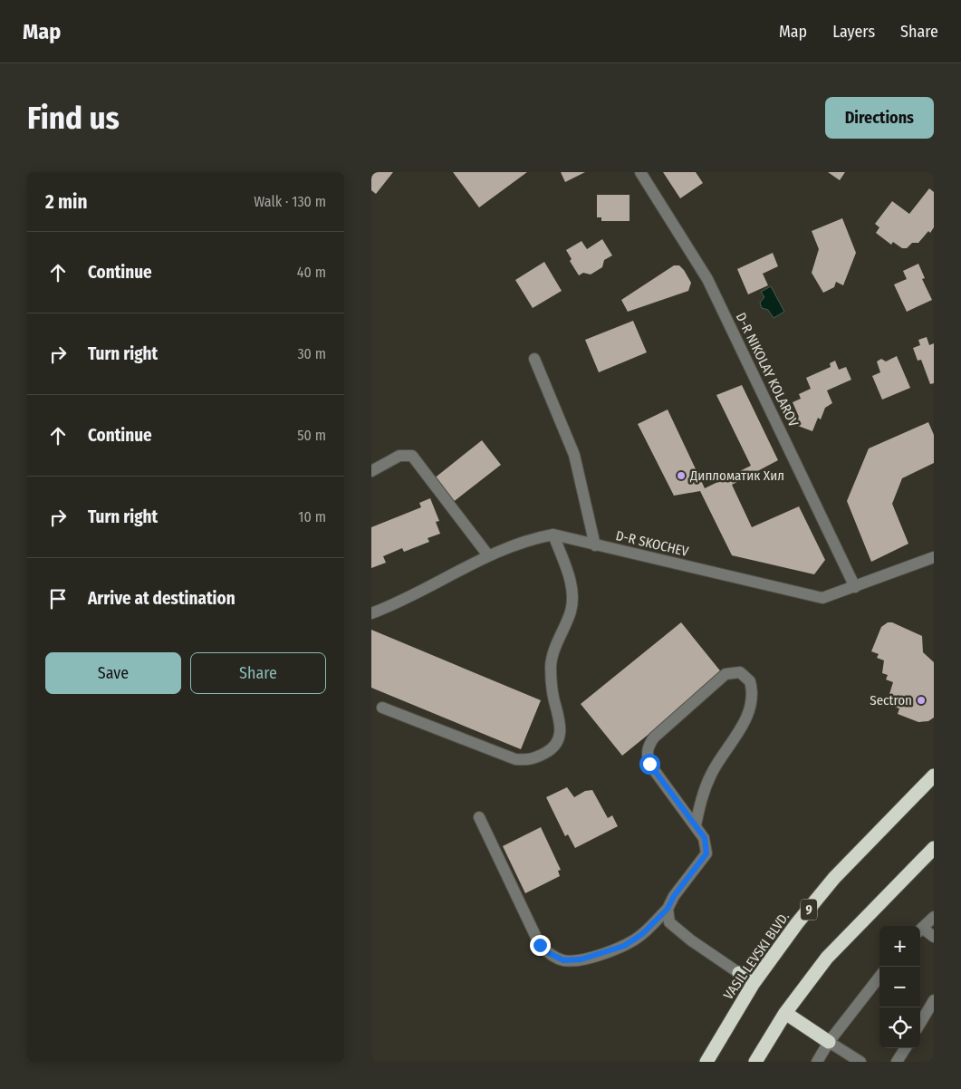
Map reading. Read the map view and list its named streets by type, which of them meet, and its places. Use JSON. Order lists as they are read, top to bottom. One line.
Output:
{"streets":{"highway":["9","VASIL LEVSKI BLVD."],"street":["D-R NIKOLAY KOLAROV","D-R SKOCHEV"]},"crossings":[["D-R NIKOLAY KOLAROV","D-R SKOCHEV"]],"places":["Дипломатик Хил","Sectron"],"page":{"header":"Map","nav":["Map","Layers","Share"],"buttons":["Directions",["Save","Share"]],"title":"Find us","heading":["2 min","Walk · 130 m"],"list":[["Continue","40 m"],["Turn right","30 m"],["Continue","50 m"],["Turn right","10 m"],"Arrive at destination"],"map_buttons":["+","−"]}}
